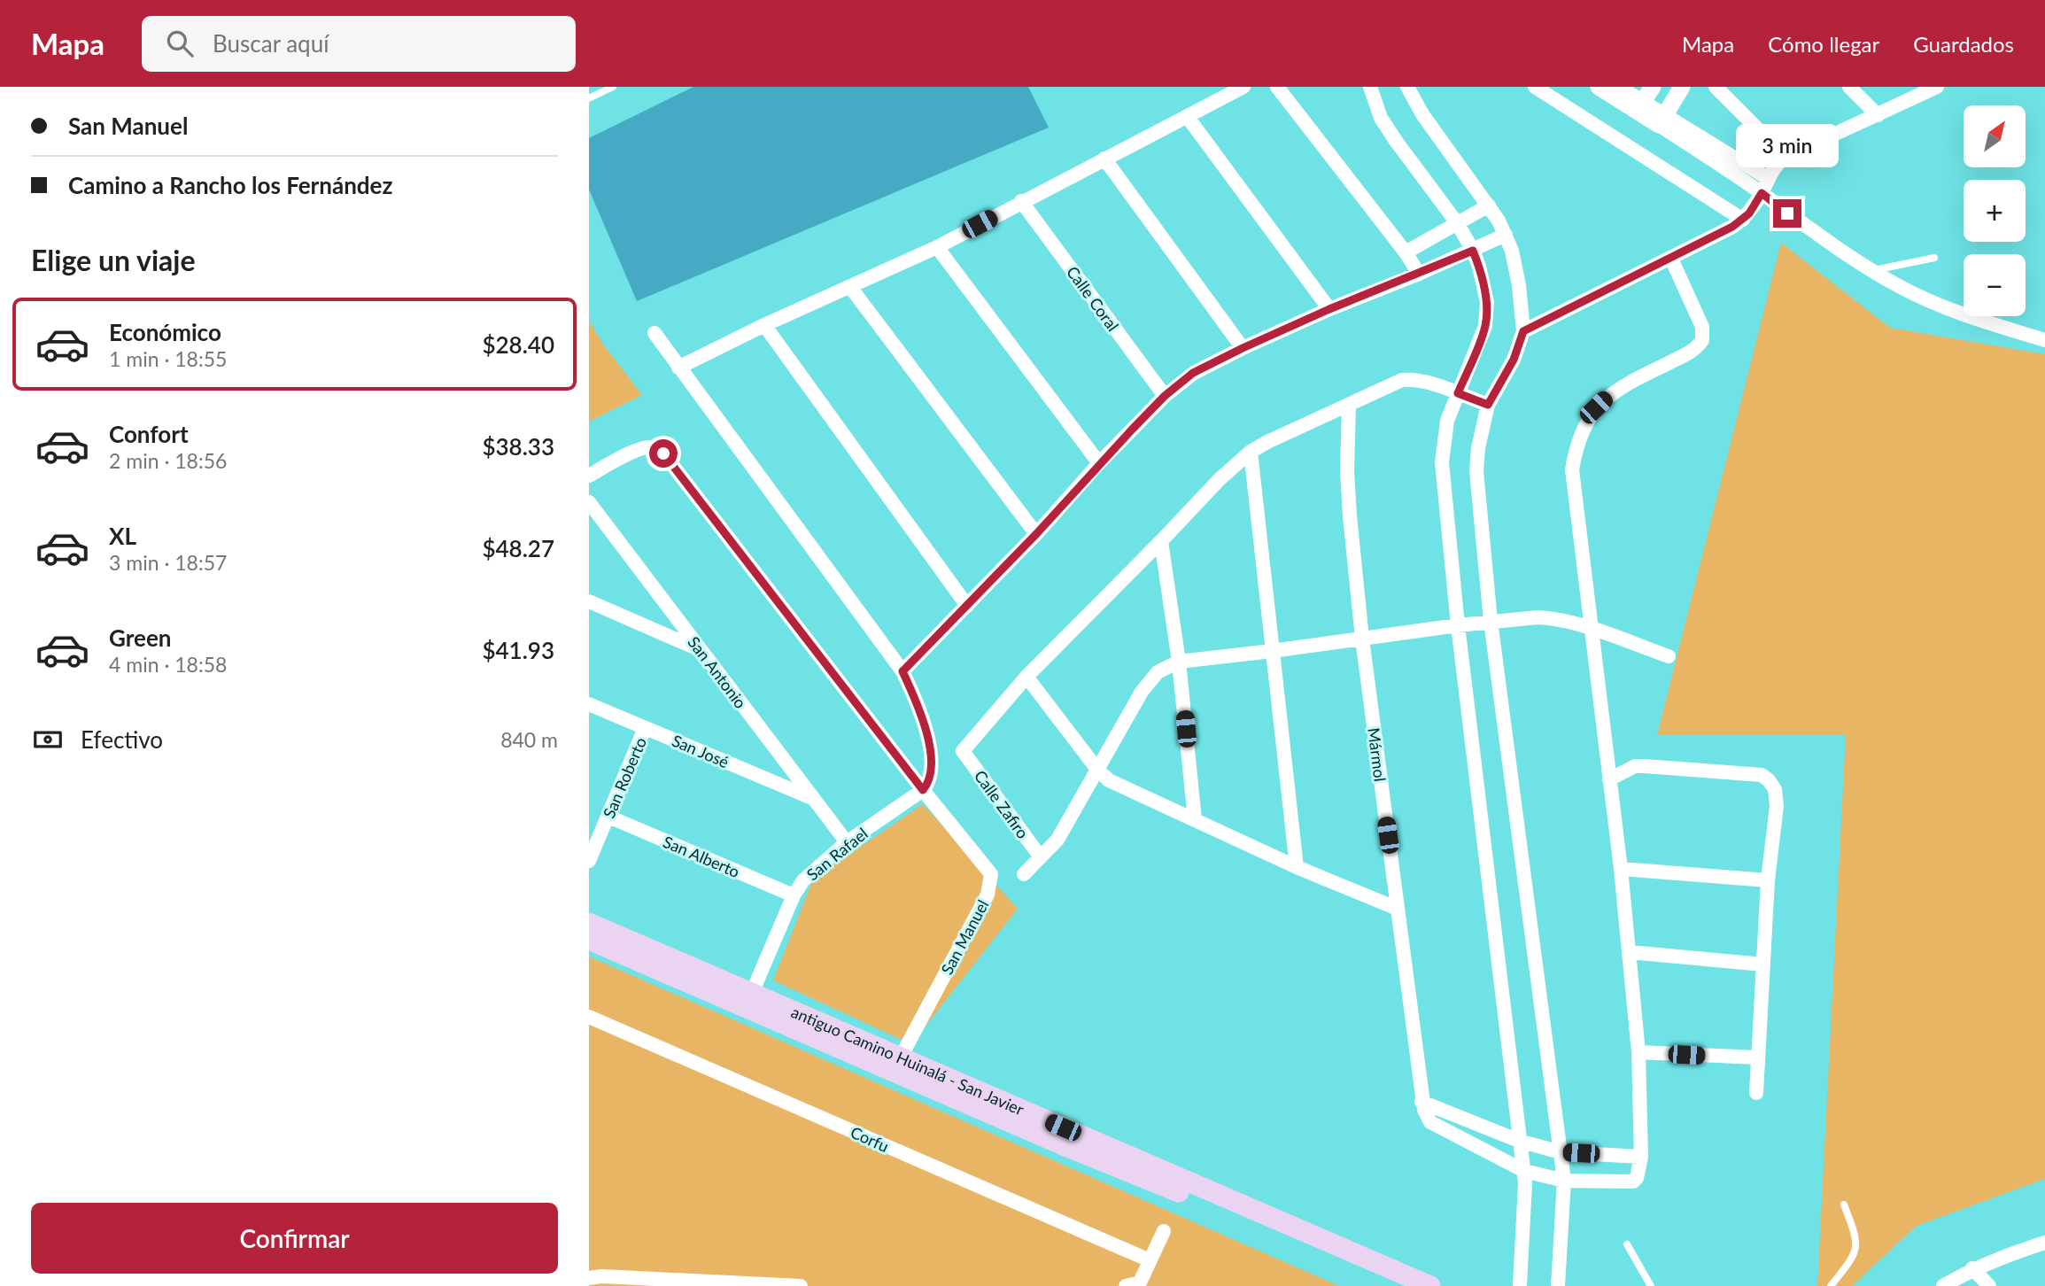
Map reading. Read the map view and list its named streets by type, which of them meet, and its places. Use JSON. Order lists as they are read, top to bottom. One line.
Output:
{"streets":{"main road":["antiguo Camino Huinalá - San Javier"],"street":["Calle Coral","San Antonio","San José","Mármol","San Roberto","Calle Zafiro","San Rafael","San Alberto","San Manuel","Corfu"]},"crossings":[["San Antonio","San José"],["San Antonio","San Rafael"],["San José","San Roberto"],["San Roberto","San Alberto"],["San Rafael","San Alberto"],["San Rafael","San Manuel"],["San Manuel","antiguo Camino Huinalá - San Javier"]],"north":"top right","page":{"header":"Mapa","search":"Buscar aquí","nav":["Mapa","Cómo llegar","Guardados"],"banner":["San Manuel","Camino a Rancho los Fernández"],"map_buttons":["+","−"],"bubble":"3 min","heading":"Elige un viaje","list":[{"name":"Económico","note":"1 min · 18:55","value":"$28.40"},{"name":"Confort","note":"2 min · 18:56","value":"$38.33"},{"name":"XL","note":"3 min · 18:57","value":"$48.27"},{"name":"Green","note":"4 min · 18:58","value":"$41.93"}],"pay":["Efectivo","840 m"],"buttons":"Confirmar"}}
